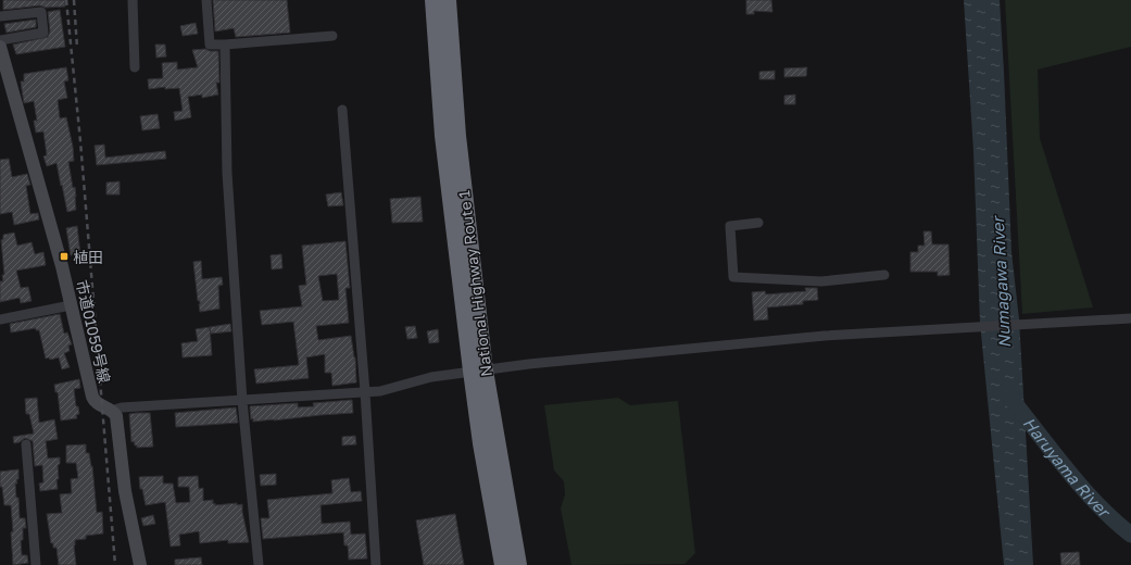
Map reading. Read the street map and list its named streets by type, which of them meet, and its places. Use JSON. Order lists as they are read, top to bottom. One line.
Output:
{"streets":{"highway":["National Highway Route 1"],"street":["市道01059号線"]},"water":["Numagawa River","Haruyama River"],"places":{"transit":["植田"]}}
